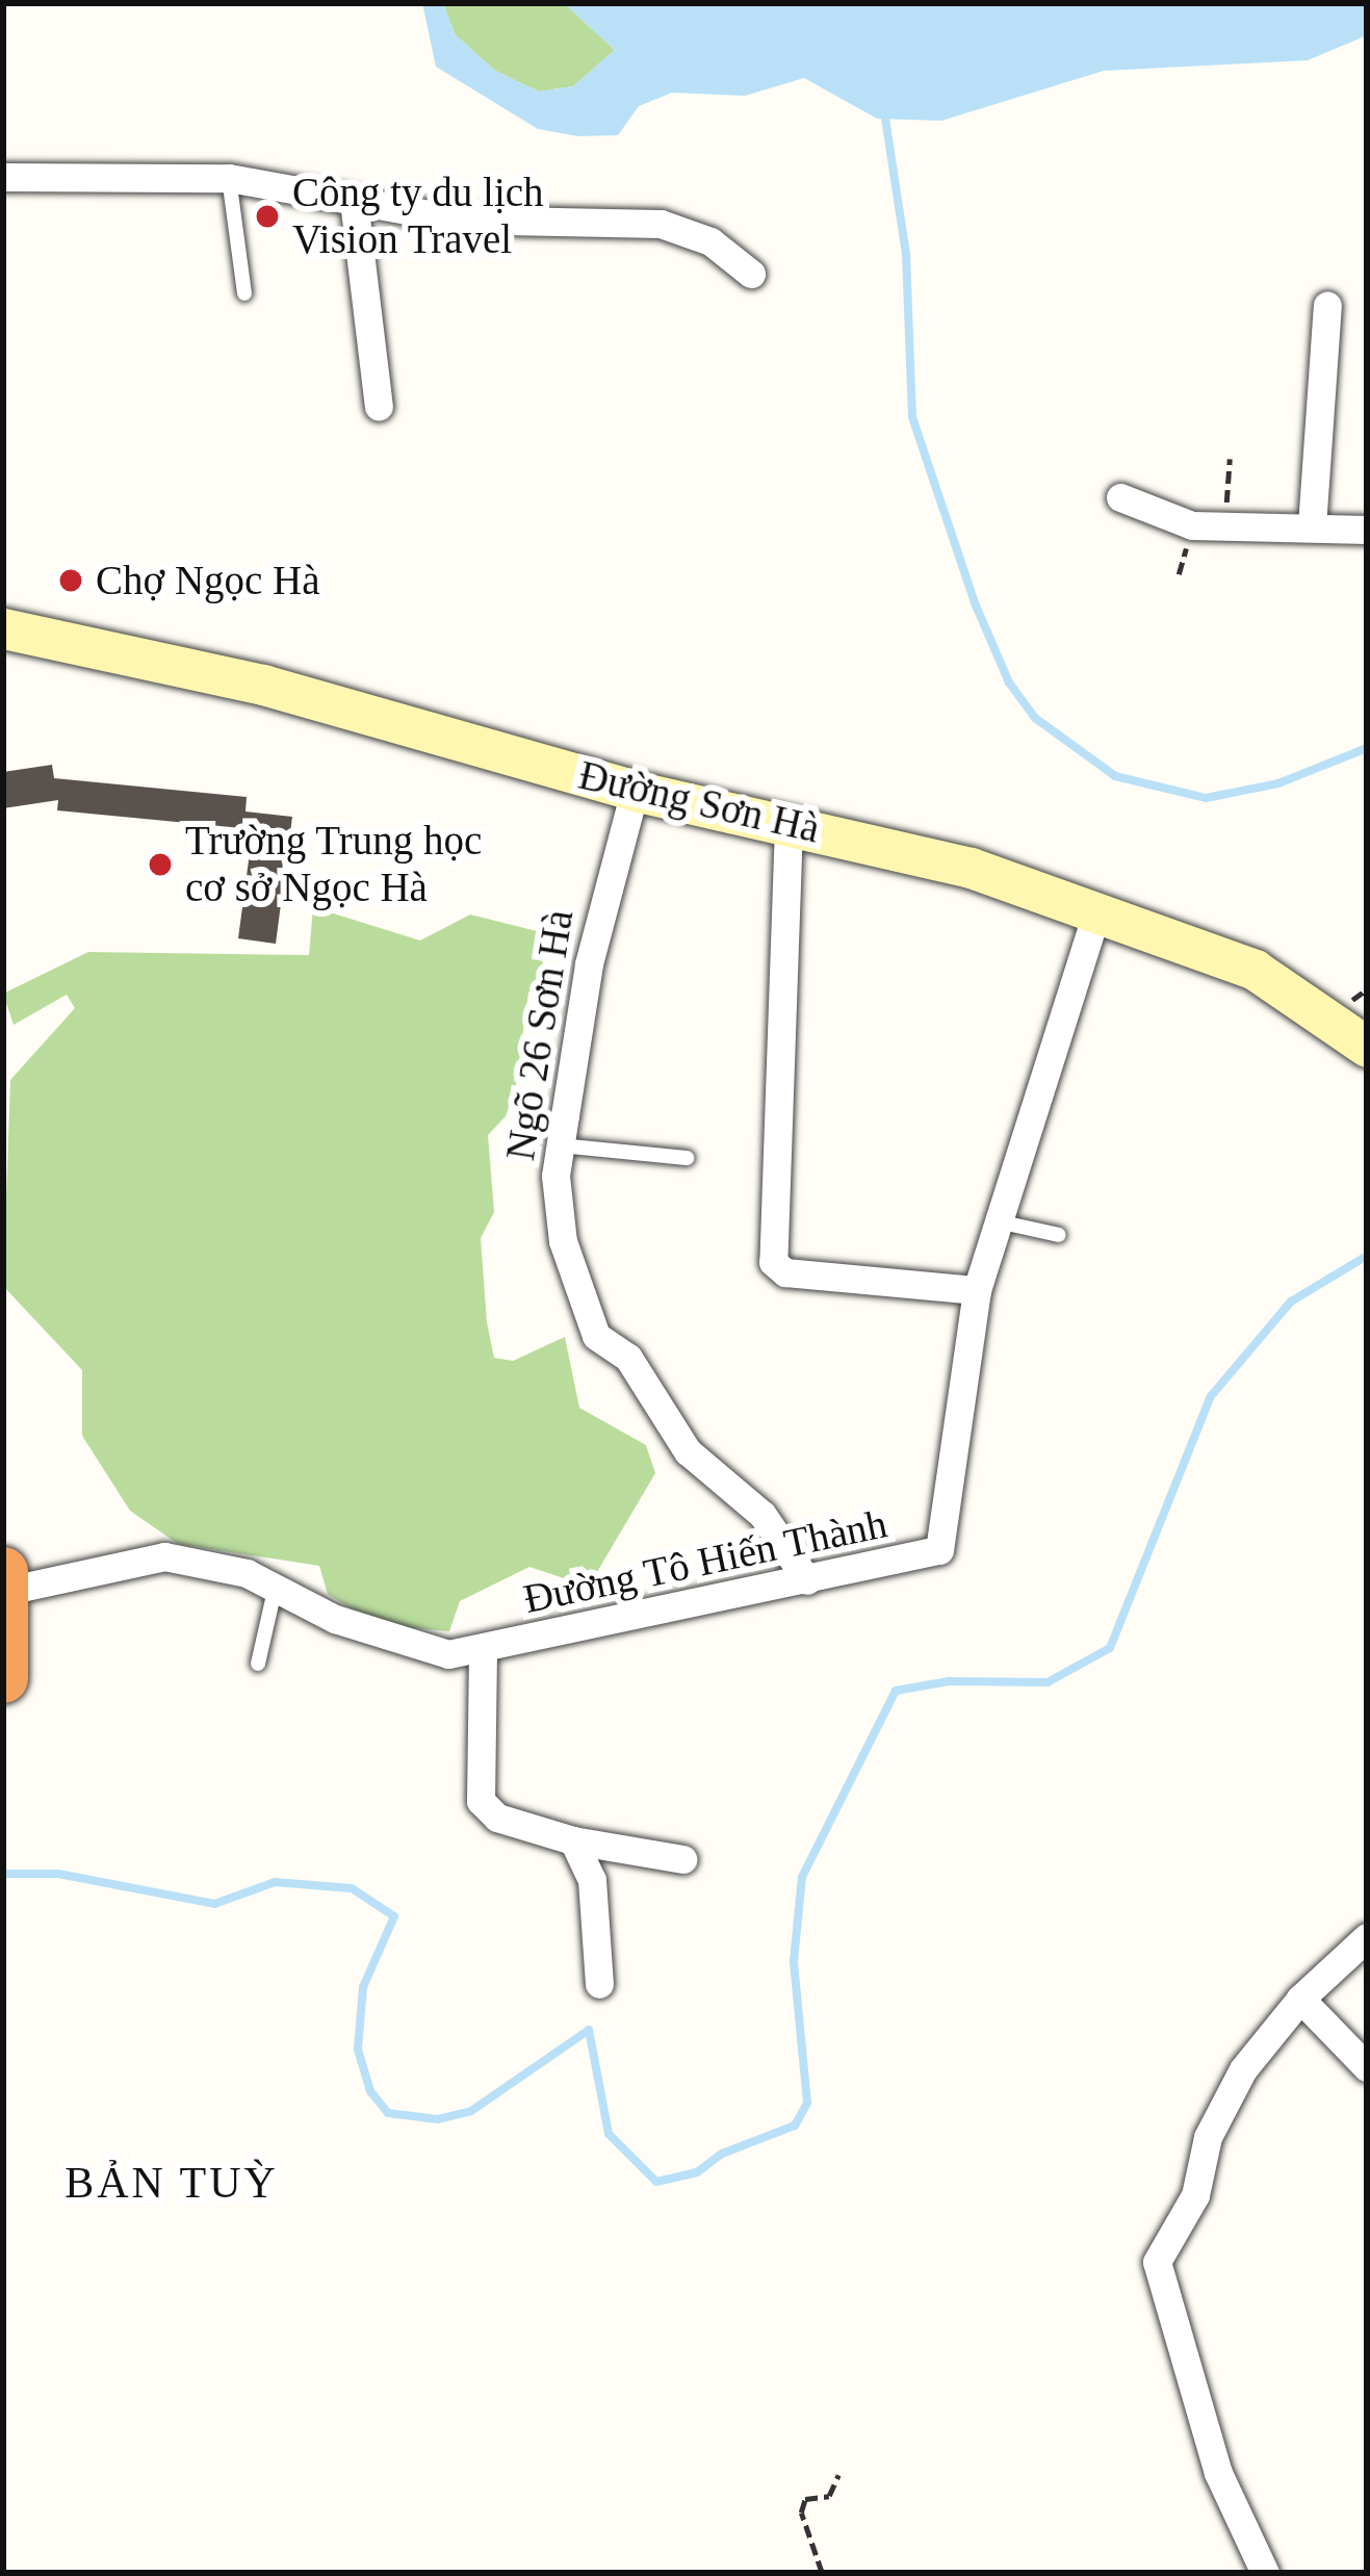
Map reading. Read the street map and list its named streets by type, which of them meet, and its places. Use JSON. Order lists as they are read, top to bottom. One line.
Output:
{"streets":{"street":["Đường Sơn Hà","Ngõ 26 Sơn Hà","Đường Tô Hiến Thành"]},"crossings":[["Đường Sơn Hà","Ngõ 26 Sơn Hà"],["Đường Sơn Hà","Đường Tô Hiến Thành"],["Ngõ 26 Sơn Hà","Đường Tô Hiến Thành"]],"districts":["BẢN TUỲ"],"places":["Công ty du lịch Vision Travel","Chợ Ngọc Hà","Trường Trung học cơ sở Ngọc Hà"]}
